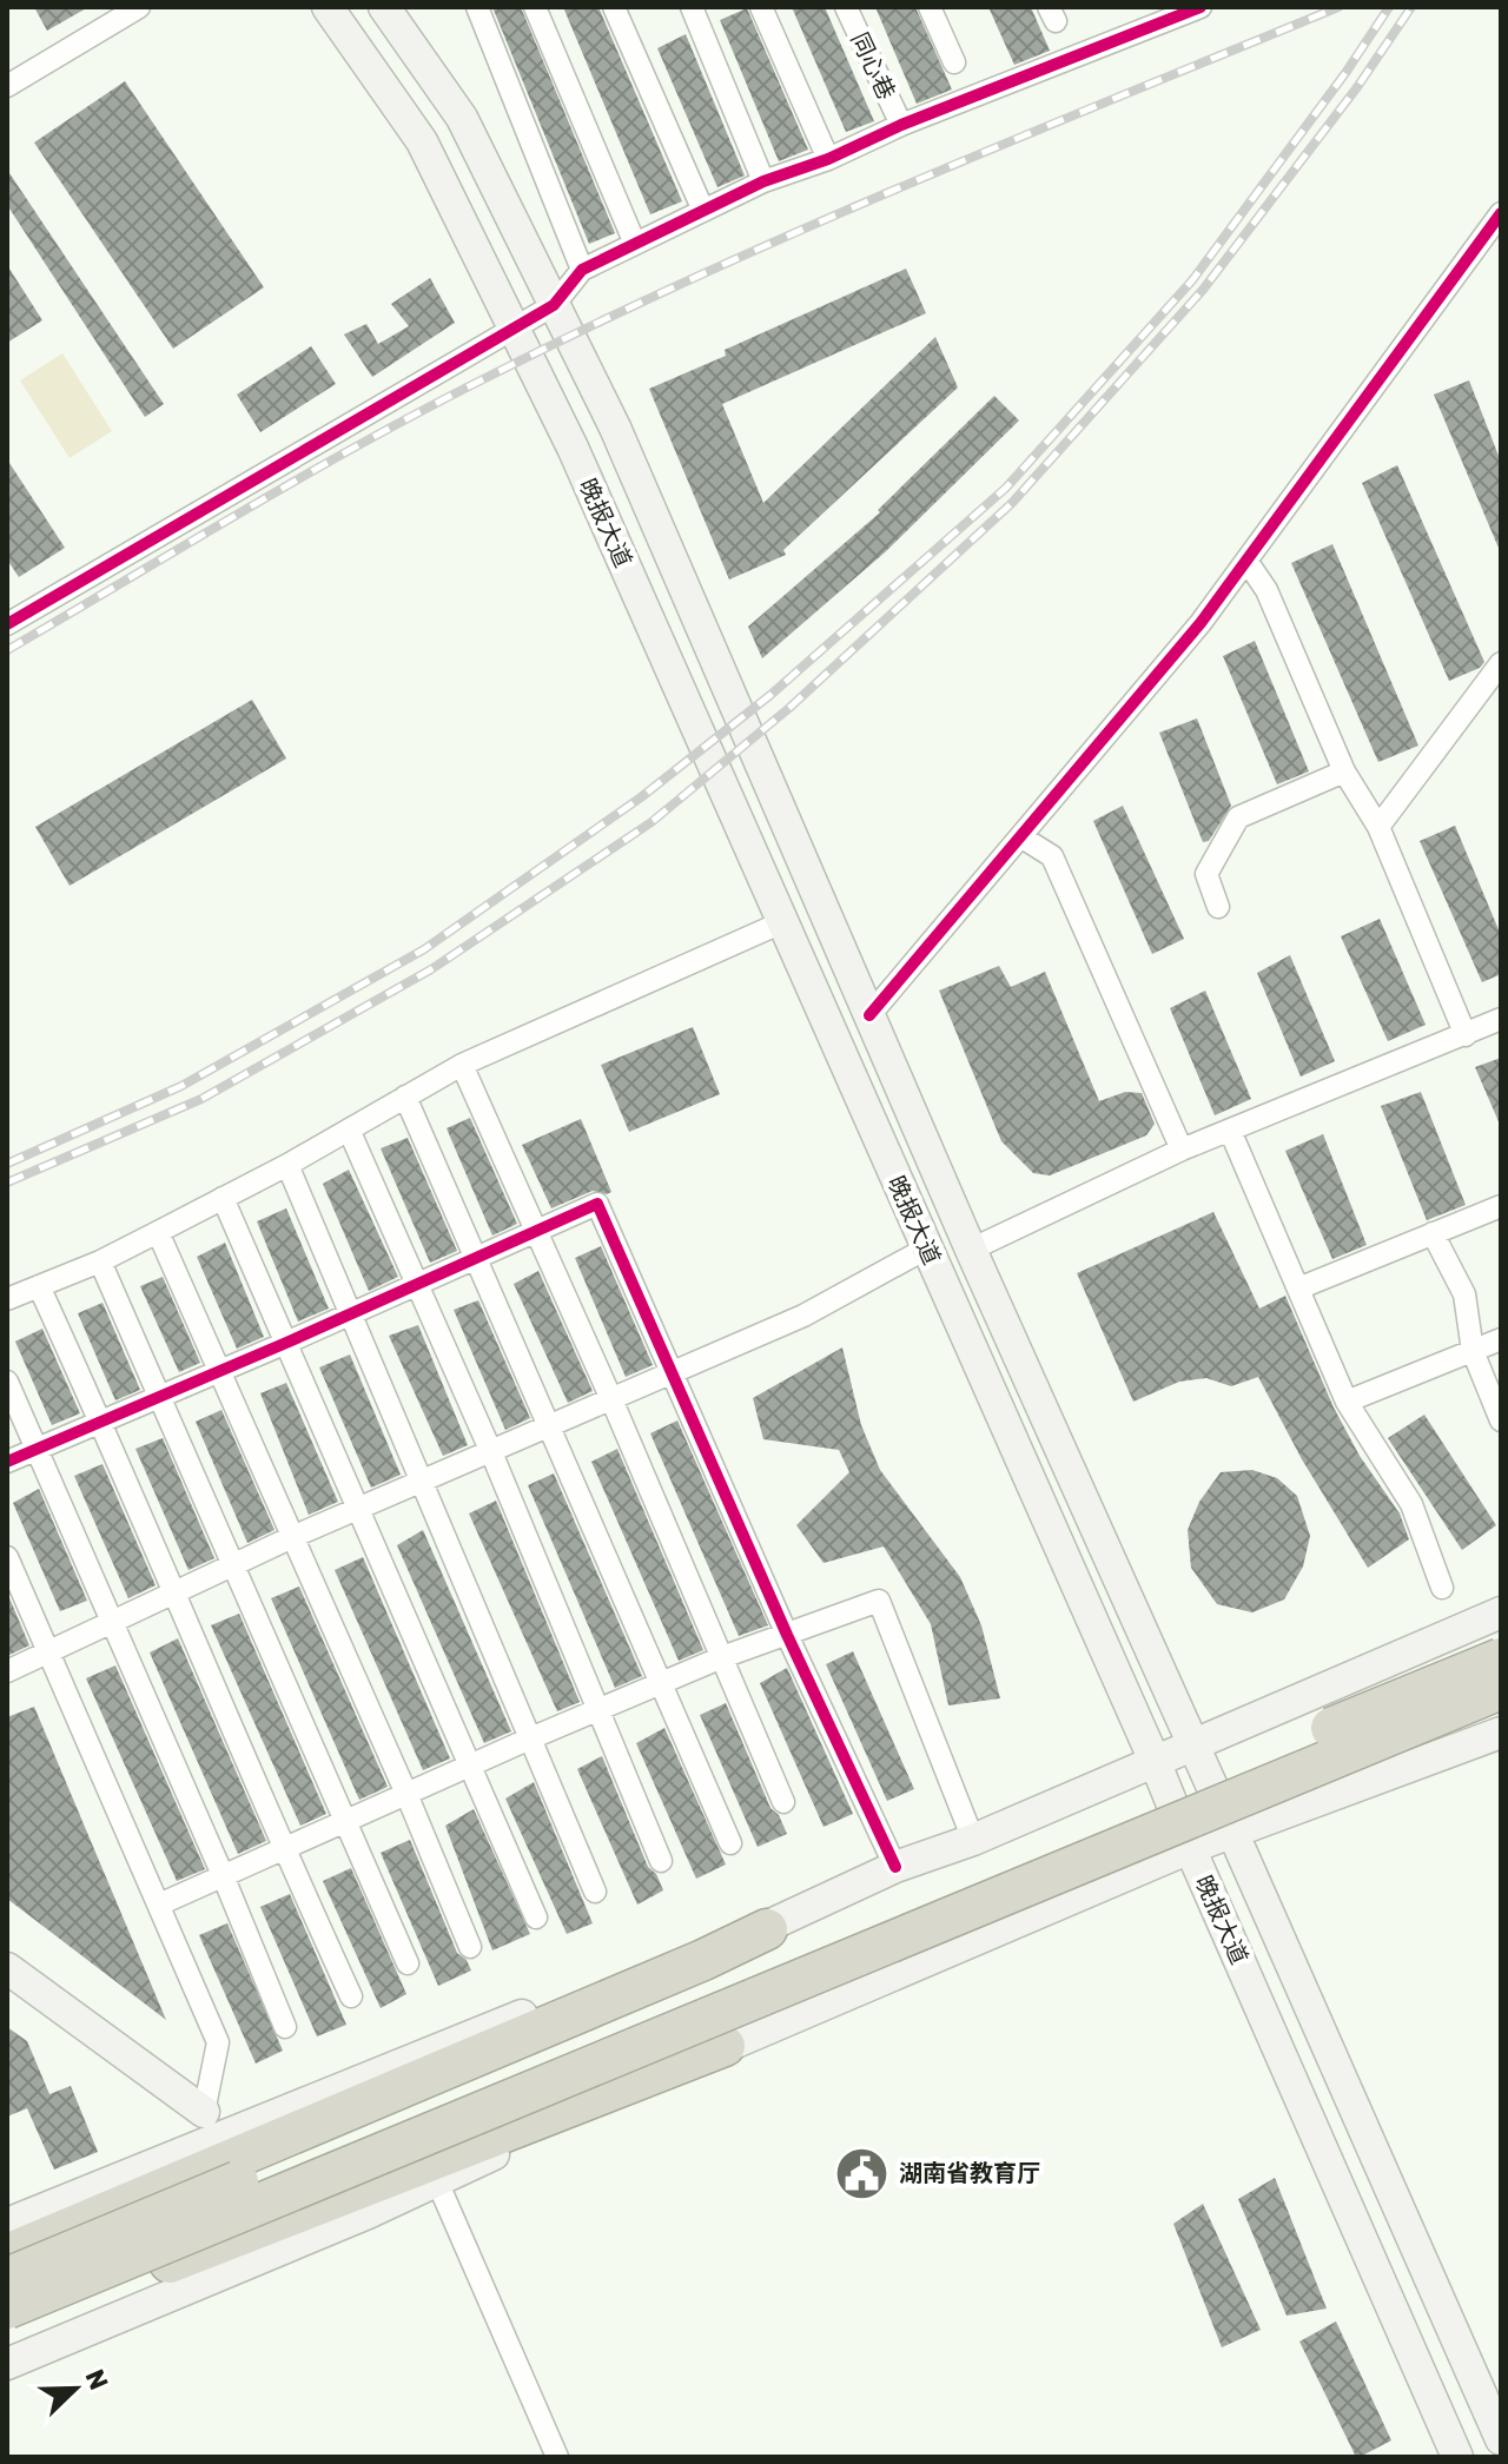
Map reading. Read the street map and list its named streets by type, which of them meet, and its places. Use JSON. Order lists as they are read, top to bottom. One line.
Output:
{"streets":{"main road":["晚报大道"],"street":["同心巷"]},"places":{"public building":["湖南省教育厅"]},"north":"top right"}
